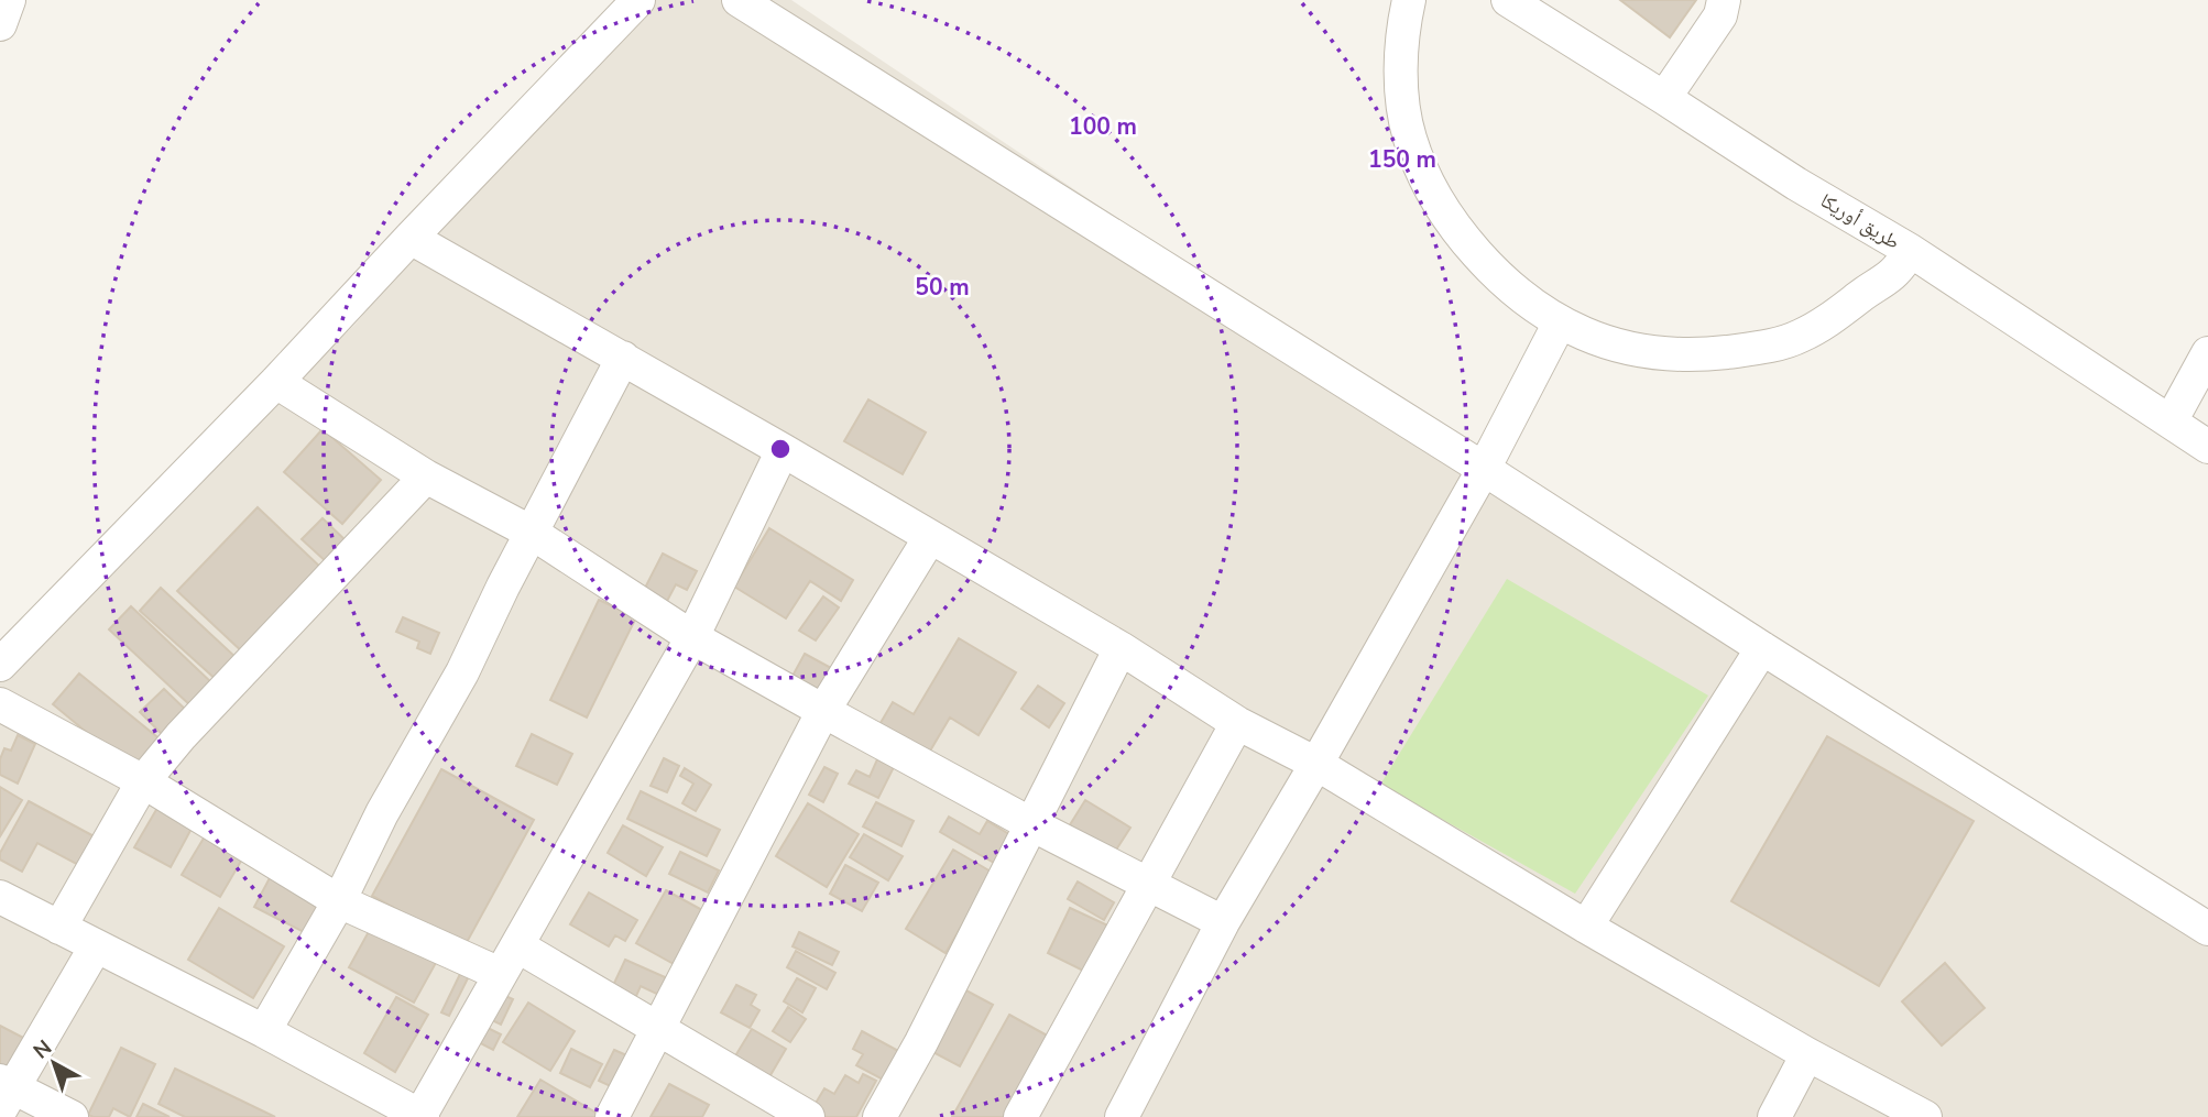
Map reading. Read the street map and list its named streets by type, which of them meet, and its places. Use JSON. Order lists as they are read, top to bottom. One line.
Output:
{"streets":{"street":["طريق أوريكا"]},"north":"top left","rings":["100 m","150 m","50 m"]}
